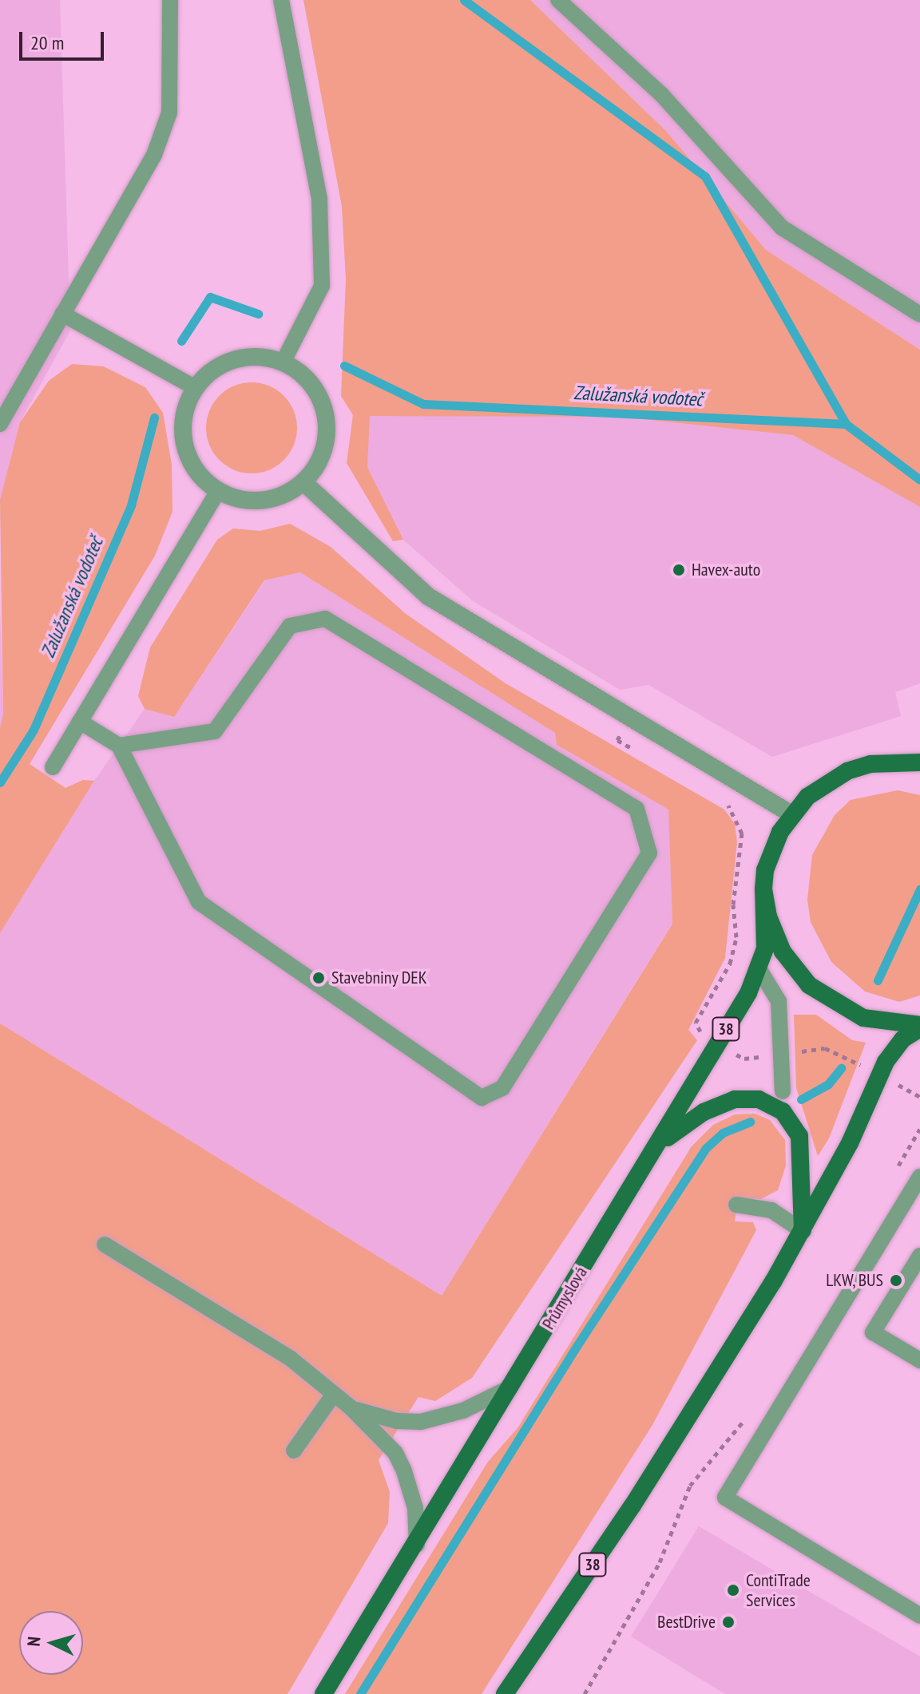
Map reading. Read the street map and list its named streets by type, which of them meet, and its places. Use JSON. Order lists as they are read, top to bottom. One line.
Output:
{"streets":{"main road":["38","Průmyslová"]},"crossings":[["38","Průmyslová"]],"water":["Zalužanská vodoteč"],"places":["Havex-auto","Stavebniny DEK","LKW, BUS","ContiTrade Services","BestDrive"],"scale_bar":"20 m","north":"left"}
